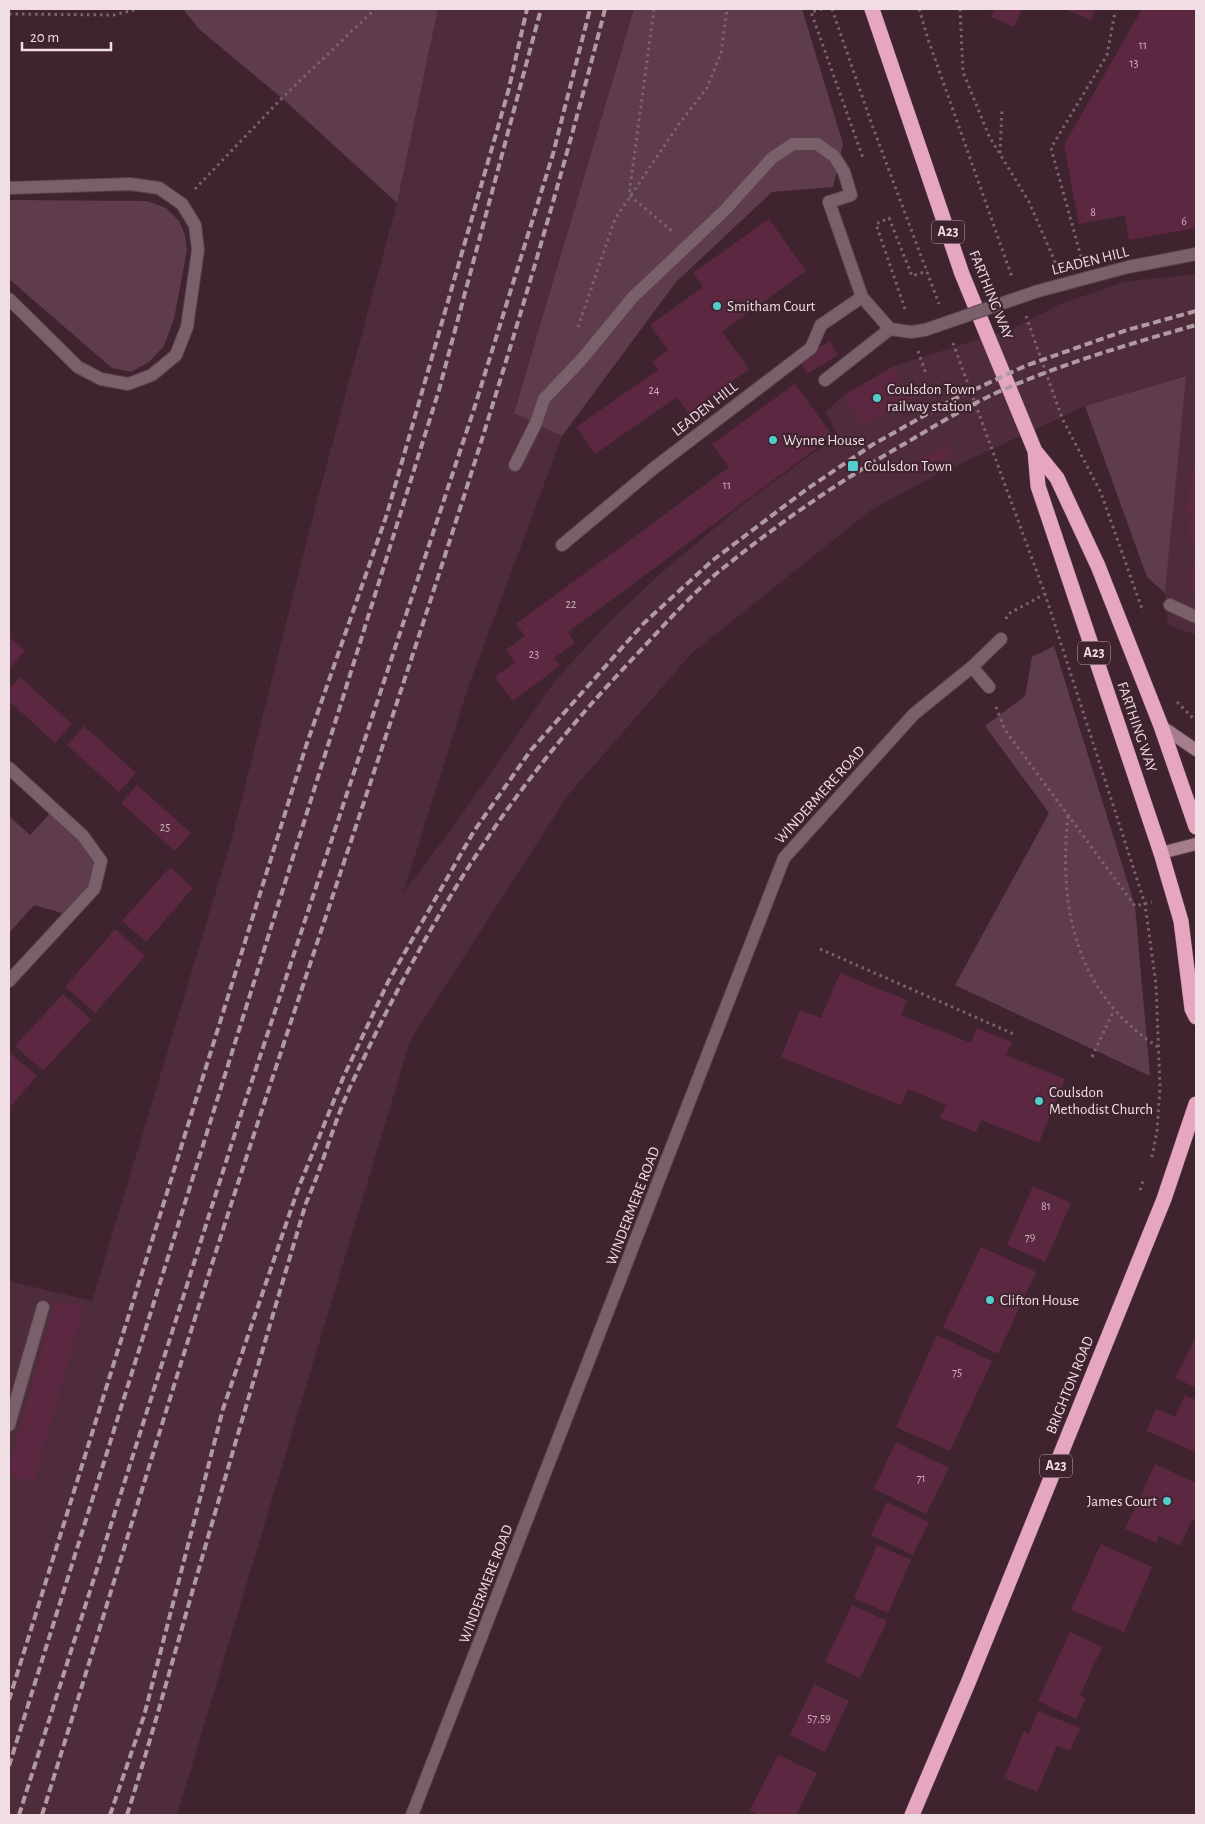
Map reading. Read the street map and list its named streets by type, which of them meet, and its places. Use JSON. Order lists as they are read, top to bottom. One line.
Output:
{"streets":{"highway":["A23","FARTHING WAY","BRIGHTON ROAD"],"street":["LEADEN HILL","WINDERMERE ROAD"]},"places":{"other":["Smitham Court","Coulsdon Town railway station","Wynne House","Coulsdon Methodist Church","Clifton House","James Court"],"transit":["Coulsdon Town"]},"house_numbers":["11","13","8","6","24","11","22","23","25","81","79","75","71","57,59"],"scale_bar":"20 m"}
